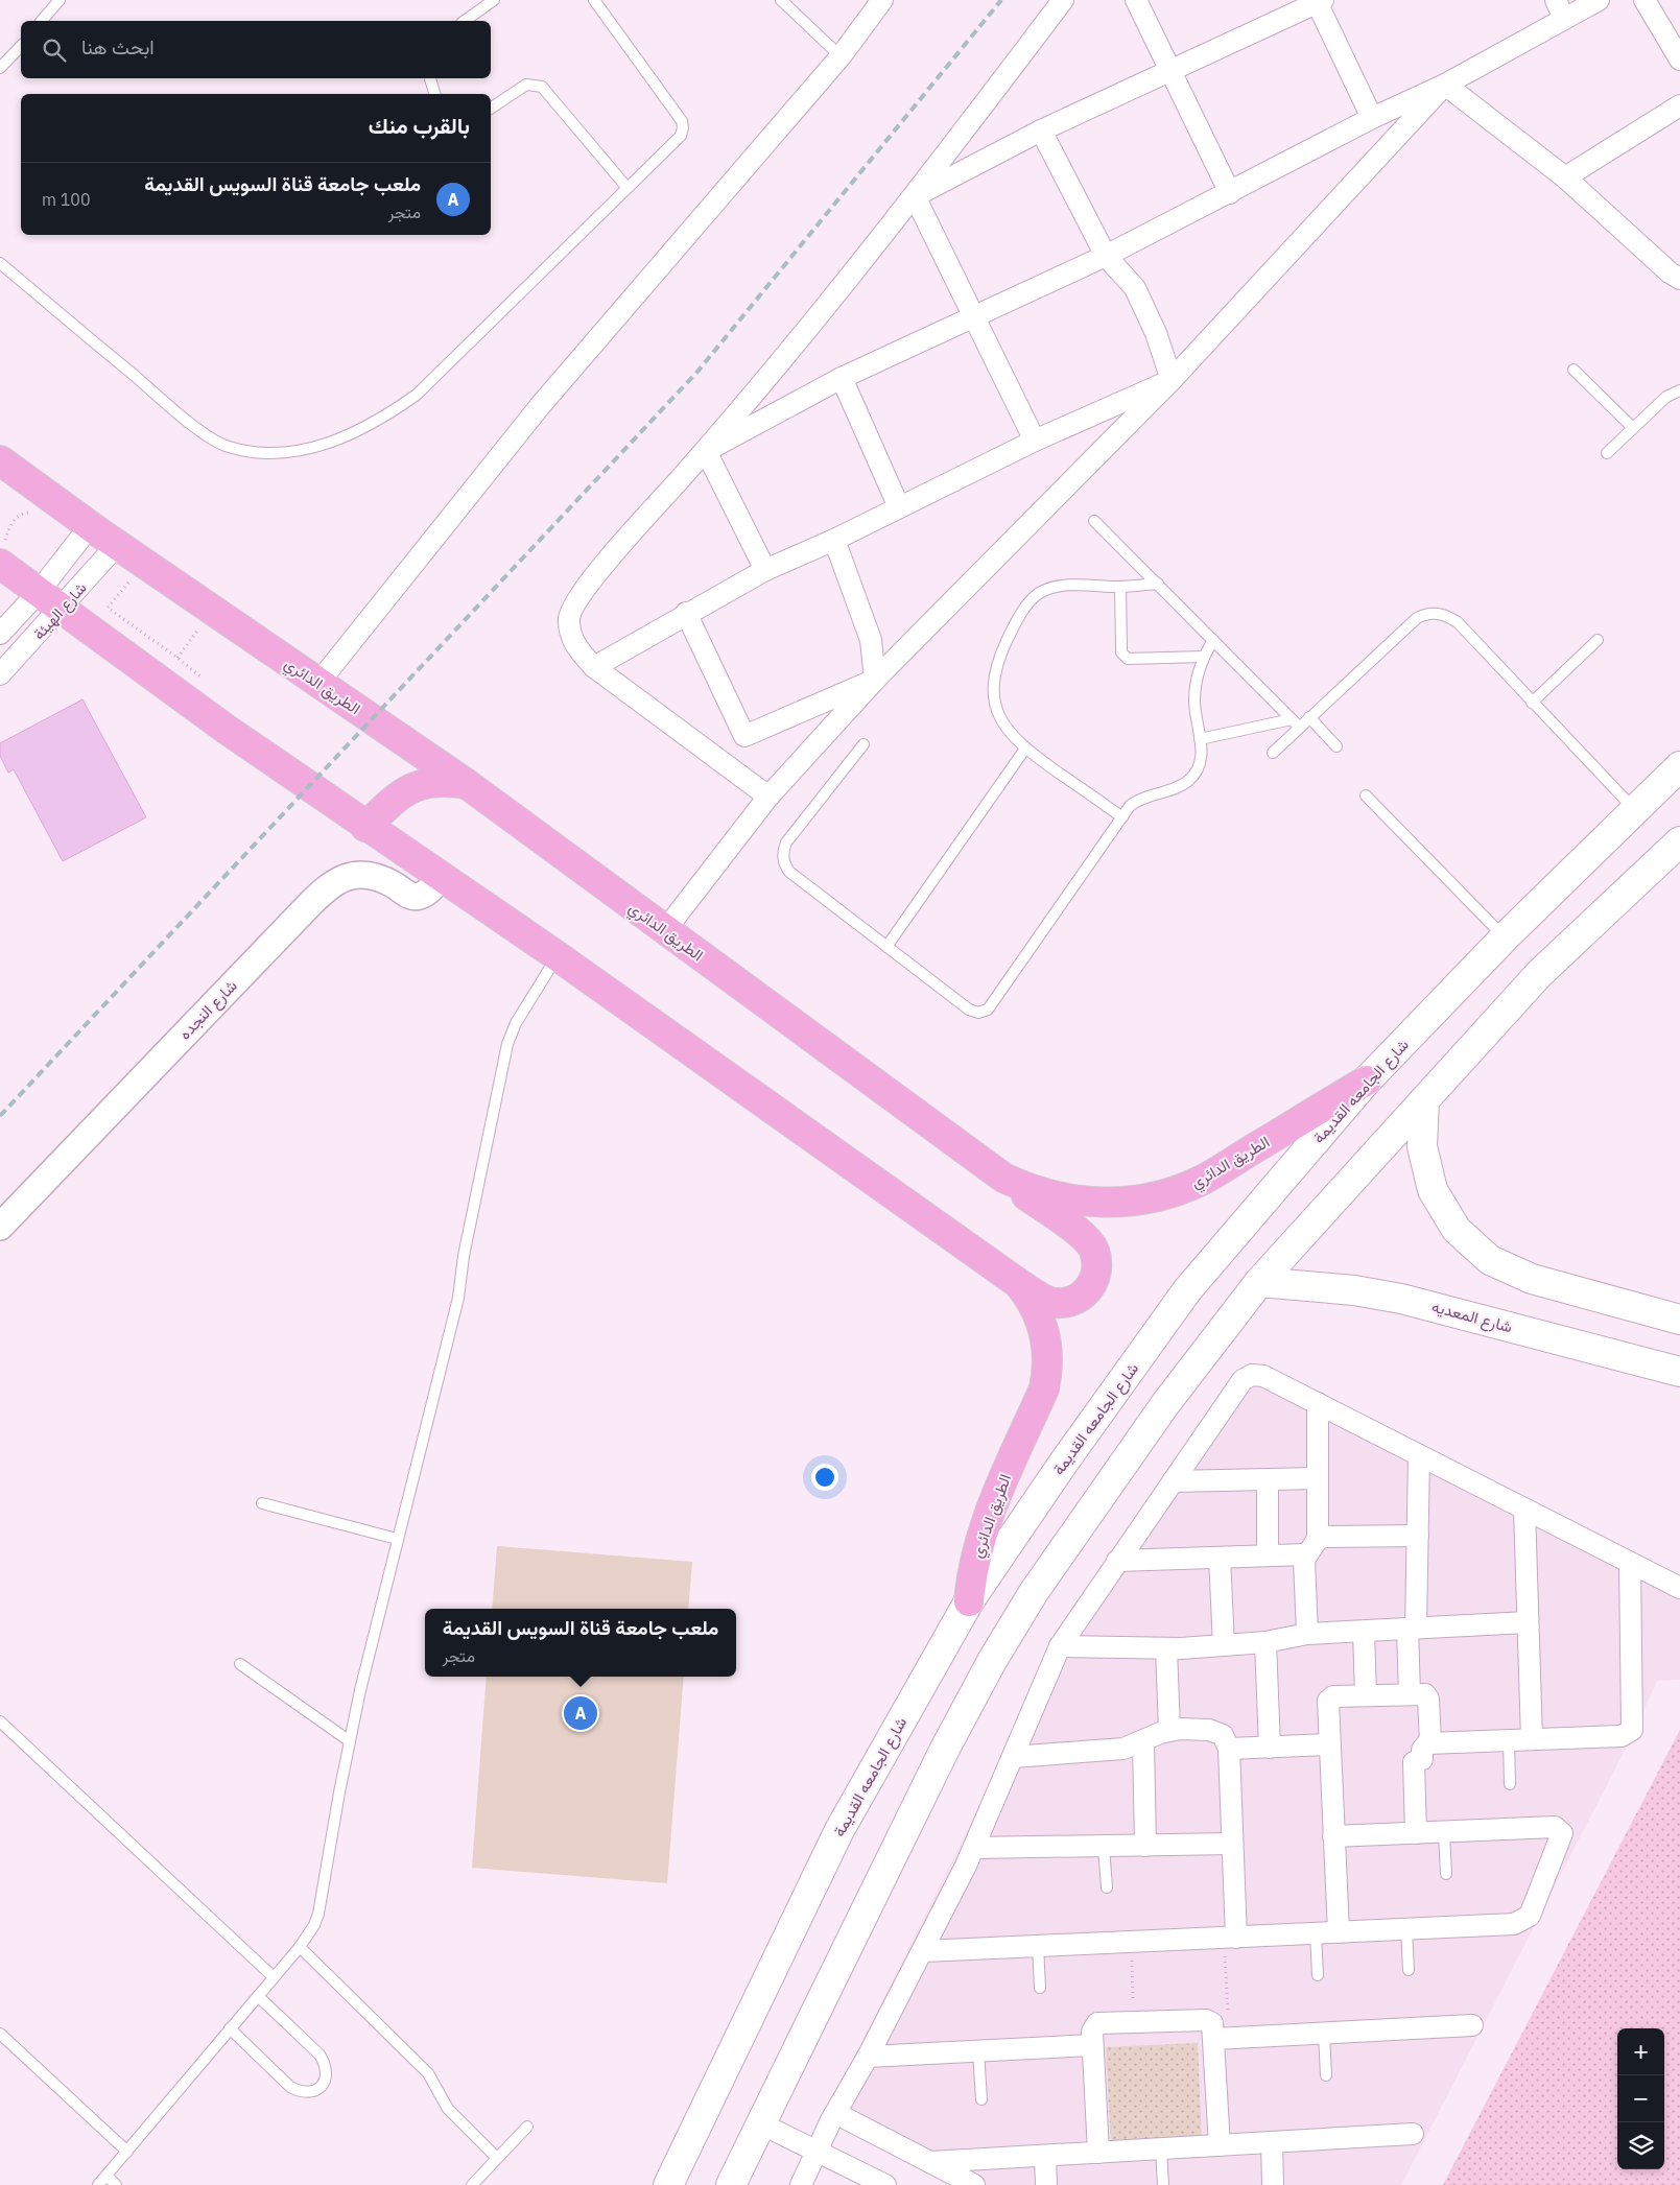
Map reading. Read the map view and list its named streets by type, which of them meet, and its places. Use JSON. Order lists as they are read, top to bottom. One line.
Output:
{"streets":{"main road":["الطريق الدائري","شارع الجامعه القديمة","شارع المعديه"],"street":["شارع الهيئة","شارع النجده"]},"crossings":[["شارع الهيئة","الطريق الدائري"],["الطريق الدائري","شارع النجده"],["الطريق الدائري","شارع الجامعه القديمة"]],"page":{"search":"ابحث هنا","heading":"بالقرب منك","list":[{"mark":"A","name":"ملعب جامعة قناة السويس القديمة","note":"متجر","value":"100 m"}],"popup":["ملعب جامعة قناة السويس القديمة","متجر"],"pins":"A","map_buttons":["+","−"]}}
